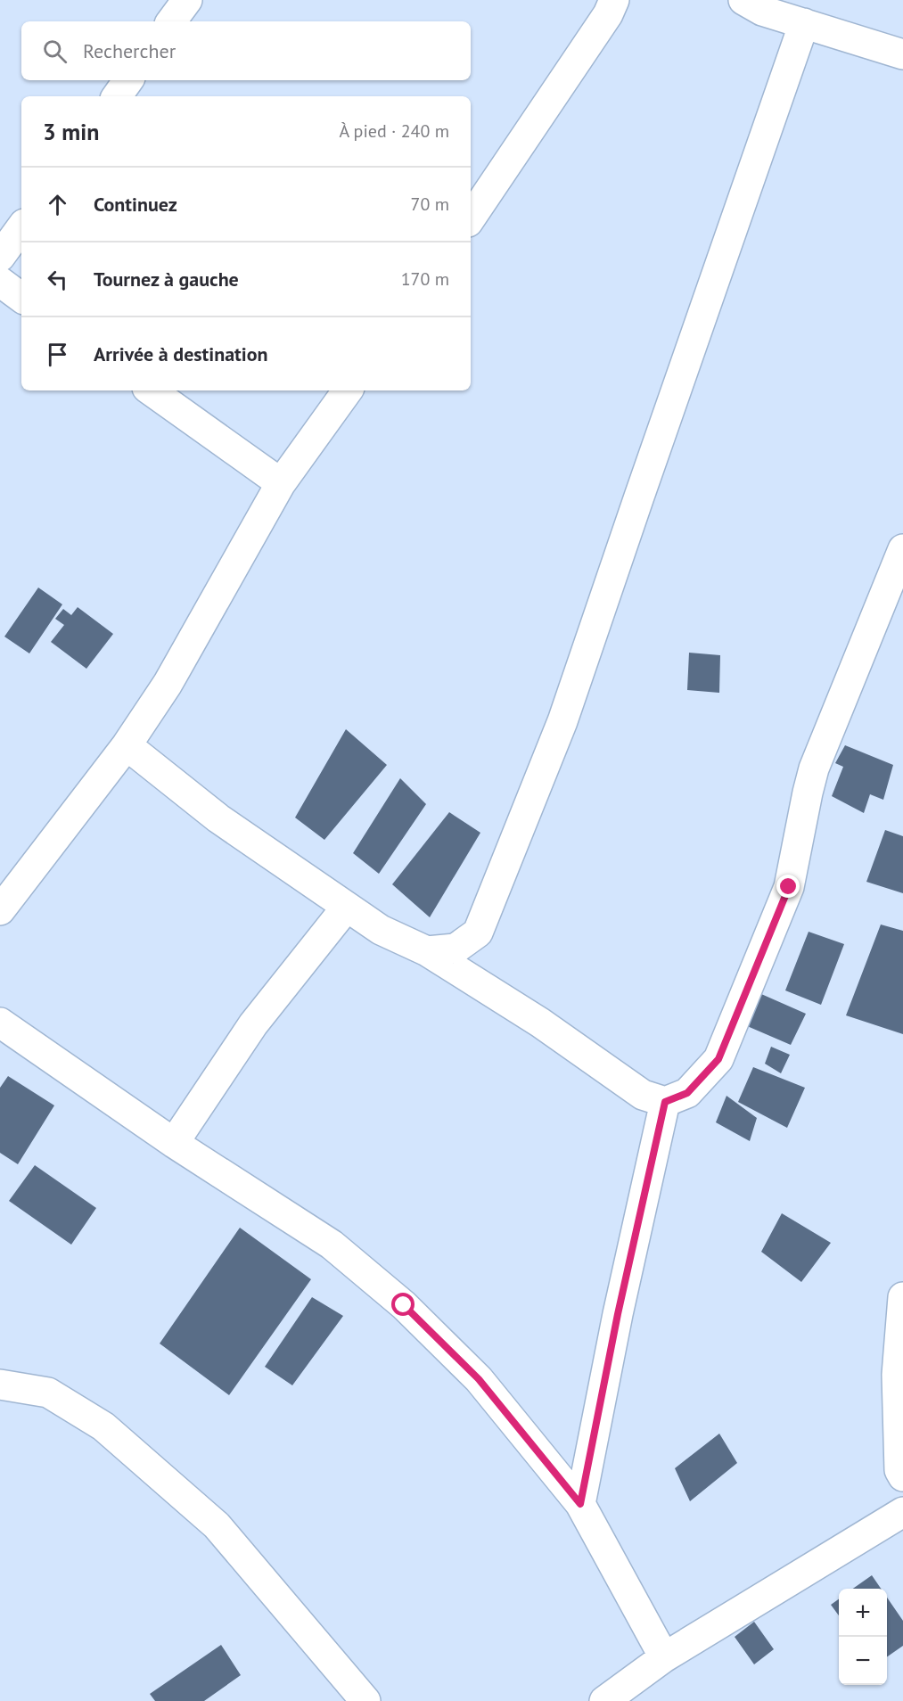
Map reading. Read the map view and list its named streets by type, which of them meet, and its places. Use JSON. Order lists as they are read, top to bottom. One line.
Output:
{"page":{"search":"Rechercher","heading":["3 min","À pied · 240 m"],"list":[["Continuez","70 m"],["Tournez à gauche","170 m"],"Arrivée à destination"],"map_buttons":["+","−"]}}
